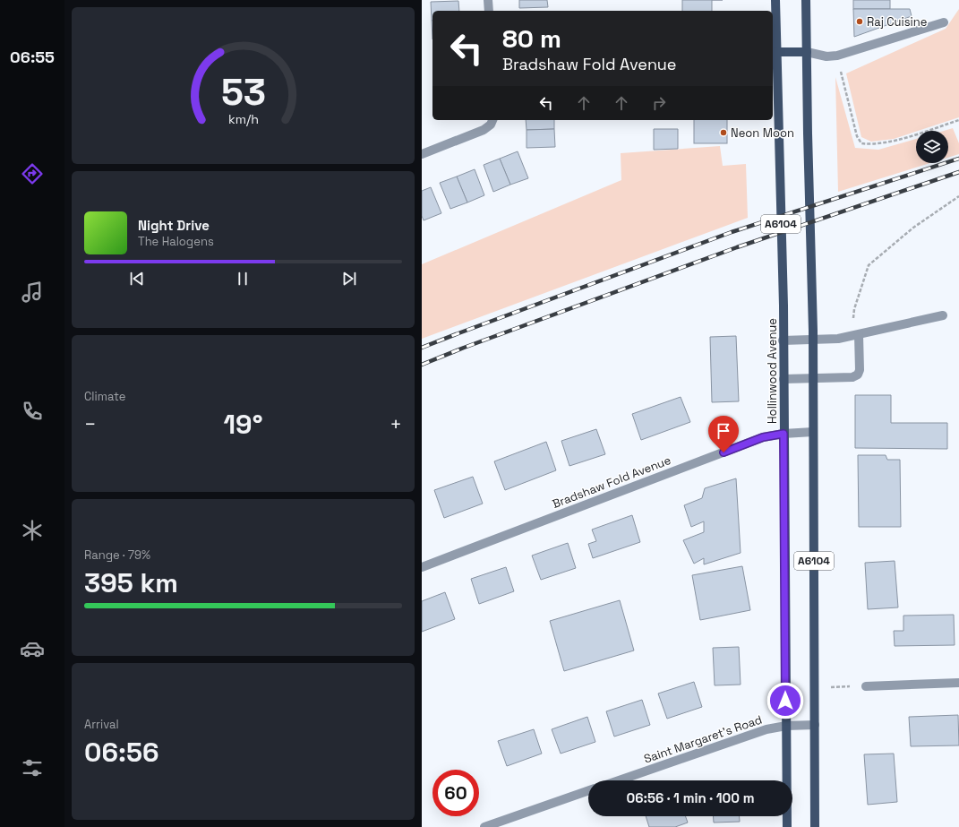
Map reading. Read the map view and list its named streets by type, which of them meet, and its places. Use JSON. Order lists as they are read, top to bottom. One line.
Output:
{"streets":{"main road":["A6104","Hollinwood Avenue"],"street":["Bradshaw Fold Avenue","Saint Margaret's Road"]},"crossings":[["A6104","Bradshaw Fold Avenue"],["A6104","Saint Margaret's Road"],["Hollinwood Avenue","Bradshaw Fold Avenue"],["Hollinwood Avenue","Saint Margaret's Road"]],"places":["Raj Cuisine","Neon Moon"],"page":{"tabs":"06:55","turn":["80 m","Bradshaw Fold Avenue"],"song":["Night Drive","The Halogens"],"tile":["Climate",["Range · 79%","395 km"],["Arrival","06:56"]],"heat":["−","19°","+"],"limit":"60","trip":"06:56 · 1 min · 100 m","gauge":["53","km/h"]}}
